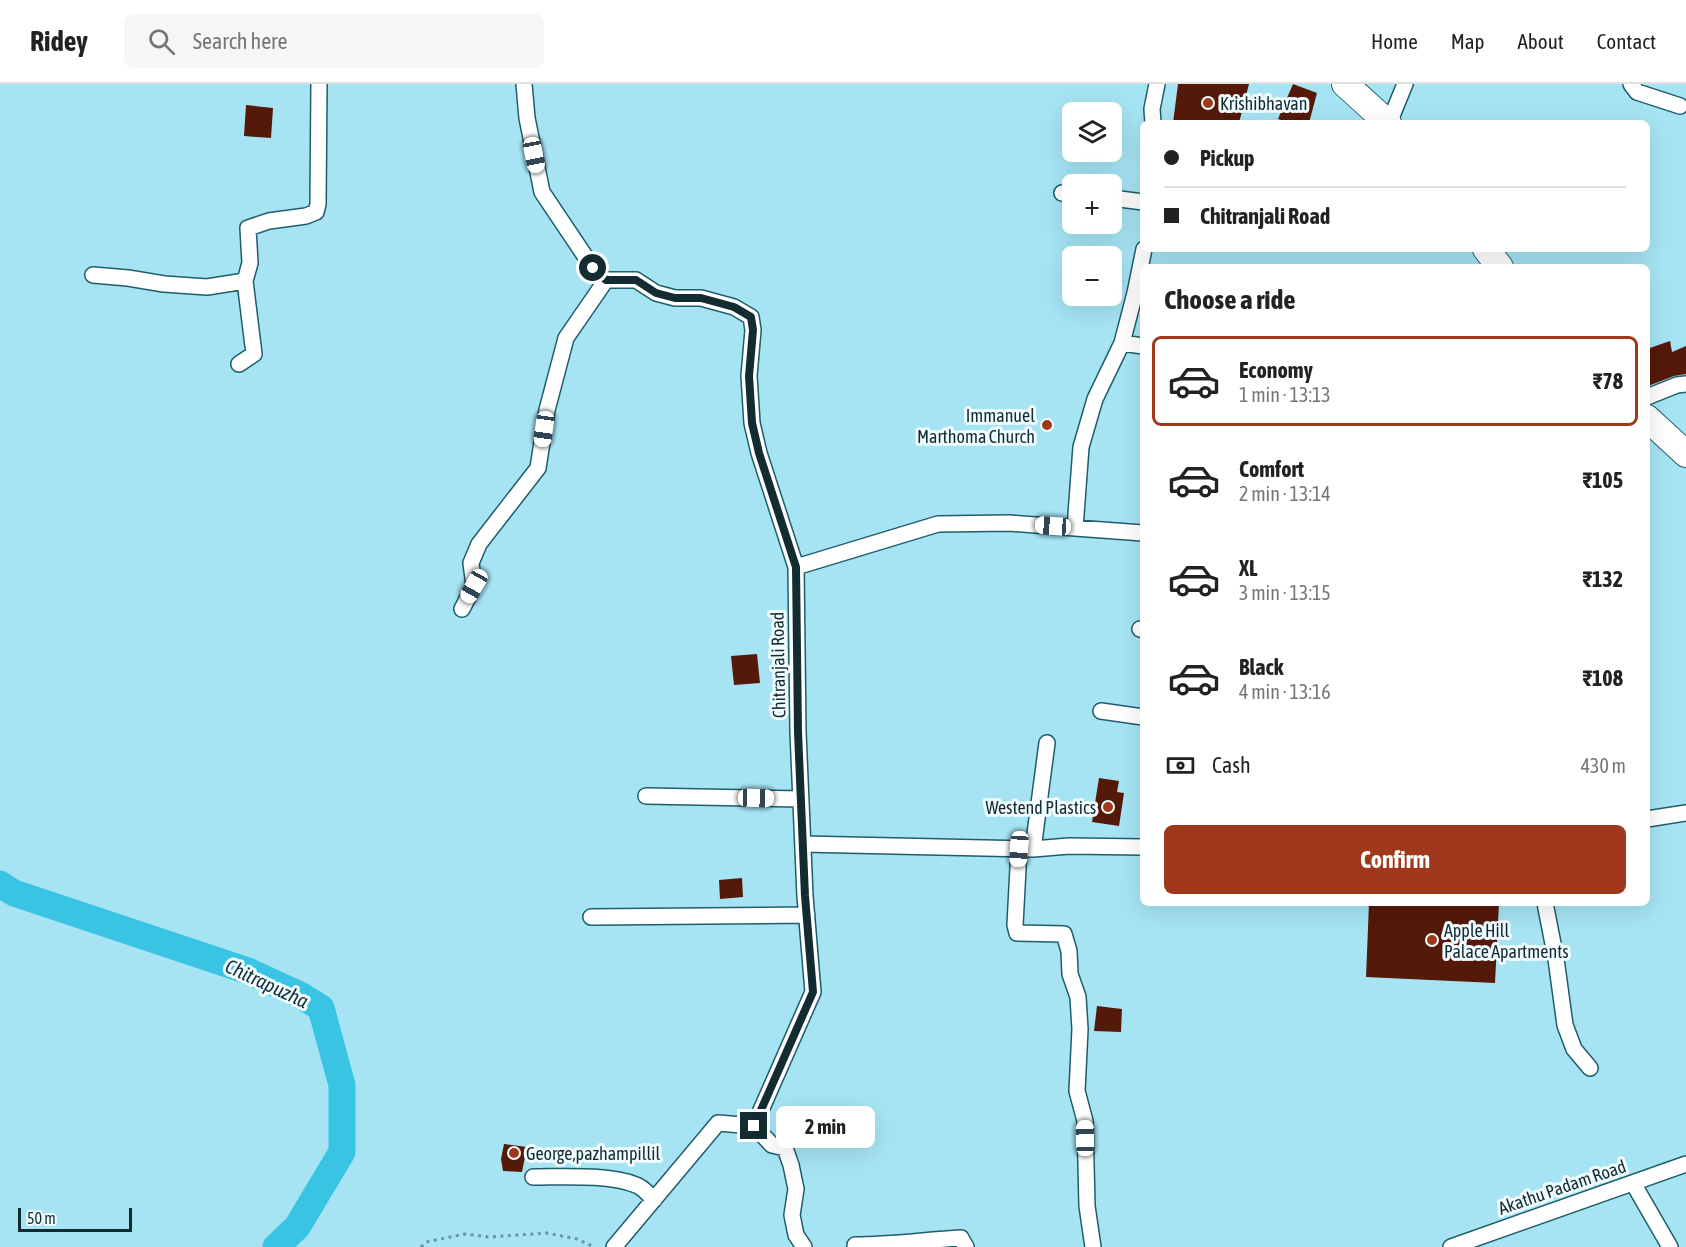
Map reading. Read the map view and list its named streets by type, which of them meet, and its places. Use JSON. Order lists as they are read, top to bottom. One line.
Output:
{"streets":{"street":["Chitranjali Road","Akathu Padam Road"]},"water":["Chitrapuzha"],"places":["Krishibhavan","Immanuel Marthoma Church","Westend Plastics","Apple Hill Palace Apartments","George,pazhampillil"],"scale_bar":"50 m","page":{"header":"Ridey","search":"Search here","nav":["Home","Map","About","Contact"],"map_buttons":["+","−"],"banner":["Pickup","Chitranjali Road"],"heading":"Choose a ride","list":[{"name":"Economy","note":"1 min · 13:13","value":"₹78"},{"name":"Comfort","note":"2 min · 13:14","value":"₹105"},{"name":"XL","note":"3 min · 13:15","value":"₹132"},{"name":"Black","note":"4 min · 13:16","value":"₹108"}],"pay":["Cash","430 m"],"buttons":"Confirm","bubble":"2 min","scale":"50 m"}}
